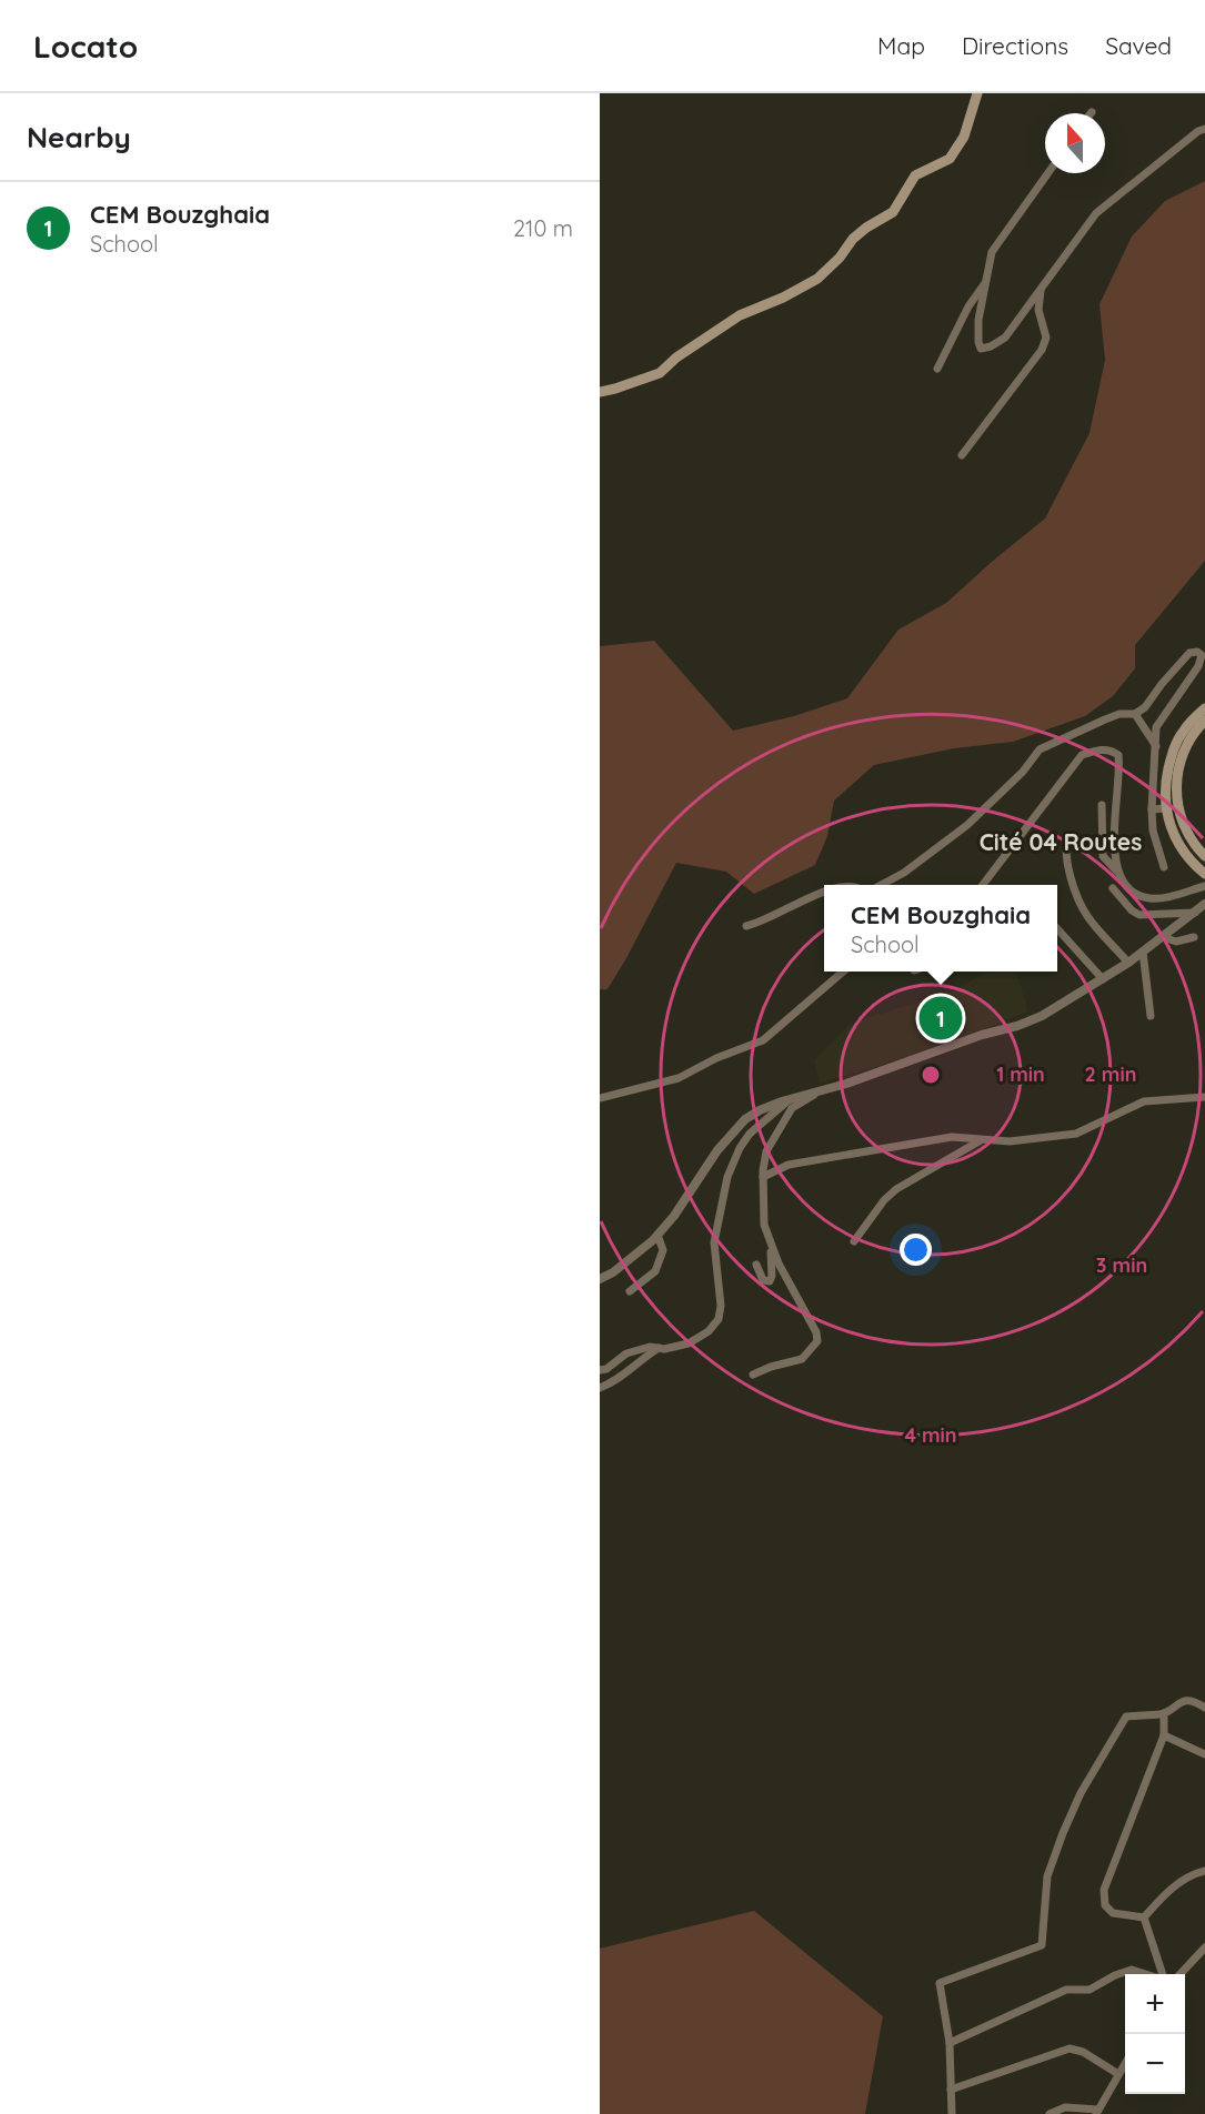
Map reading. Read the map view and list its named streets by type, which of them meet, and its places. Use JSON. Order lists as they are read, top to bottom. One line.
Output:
{"districts":["Cité 04 Routes"],"north":"top","page":{"header":"Locato","nav":["Map","Directions","Saved"],"heading":"Nearby","list":[{"mark":"1","name":"CEM Bouzghaia","note":"School","value":"210 m"}],"popup":["CEM Bouzghaia","School"],"pins":"1","map_buttons":["+","−"]},"rings":["1 min","2 min","3 min","4 min"]}
